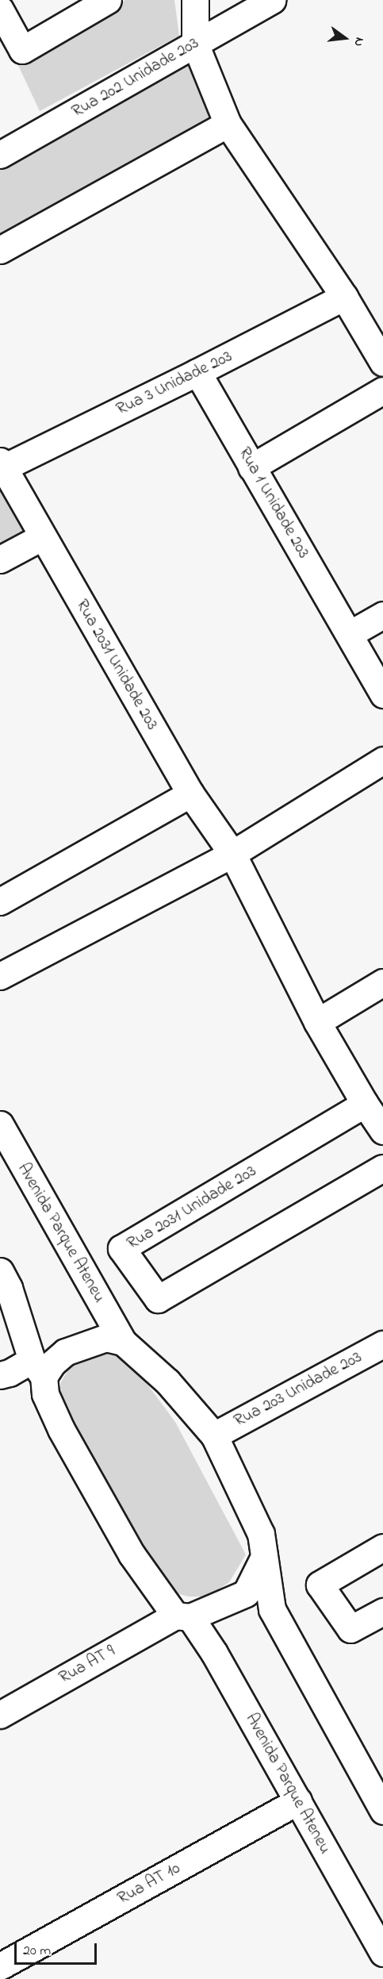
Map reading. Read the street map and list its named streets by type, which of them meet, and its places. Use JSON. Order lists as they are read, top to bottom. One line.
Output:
{"streets":{"street":["Rua 202 Unidade 203","Rua 3 Unidade 203","Rua 1 Unidade 203","Rua 2031 Unidade 203","Avenida Parque Ateneu","Rua 203 Unidade 203","Rua AT 9","Rua AT 10"]},"crossings":[["Rua 3 Unidade 203","Rua 1 Unidade 203"],["Rua 3 Unidade 203","Rua 2031 Unidade 203"],["Avenida Parque Ateneu","Rua 203 Unidade 203"],["Avenida Parque Ateneu","Rua AT 9"],["Avenida Parque Ateneu","Rua AT 10"]],"scale_bar":"20 m","north":"right"}
